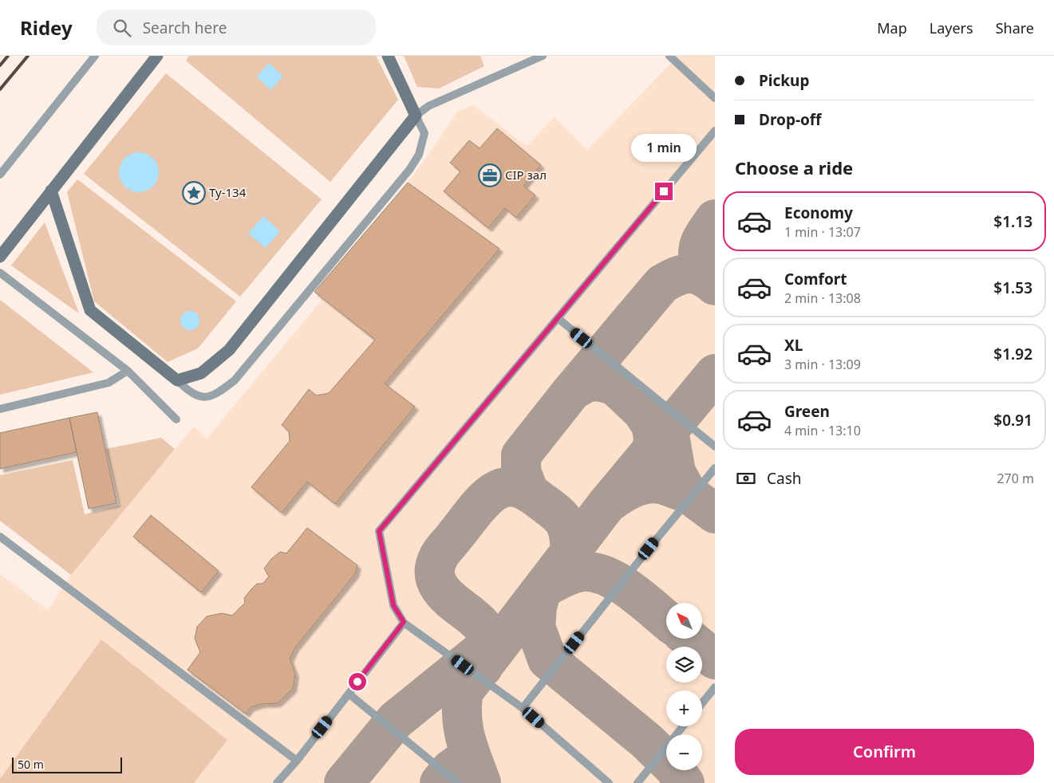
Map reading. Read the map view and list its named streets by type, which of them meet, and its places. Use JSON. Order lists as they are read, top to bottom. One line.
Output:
{"places":{"office":["CIP зал"],"place":["Ту-134"]},"scale_bar":"50 m","north":"top left","page":{"header":"Ridey","search":"Search here","nav":["Map","Layers","Share"],"banner":["Pickup","Drop-off"],"bubble":"1 min","heading":"Choose a ride","list":[{"name":"Economy","note":"1 min · 13:07","value":"$1.13"},{"name":"Comfort","note":"2 min · 13:08","value":"$1.53"},{"name":"XL","note":"3 min · 13:09","value":"$1.92"},{"name":"Green","note":"4 min · 13:10","value":"$0.91"}],"pay":["Cash","270 m"],"map_buttons":["+","−"],"buttons":"Confirm","scale":"50 m"}}
